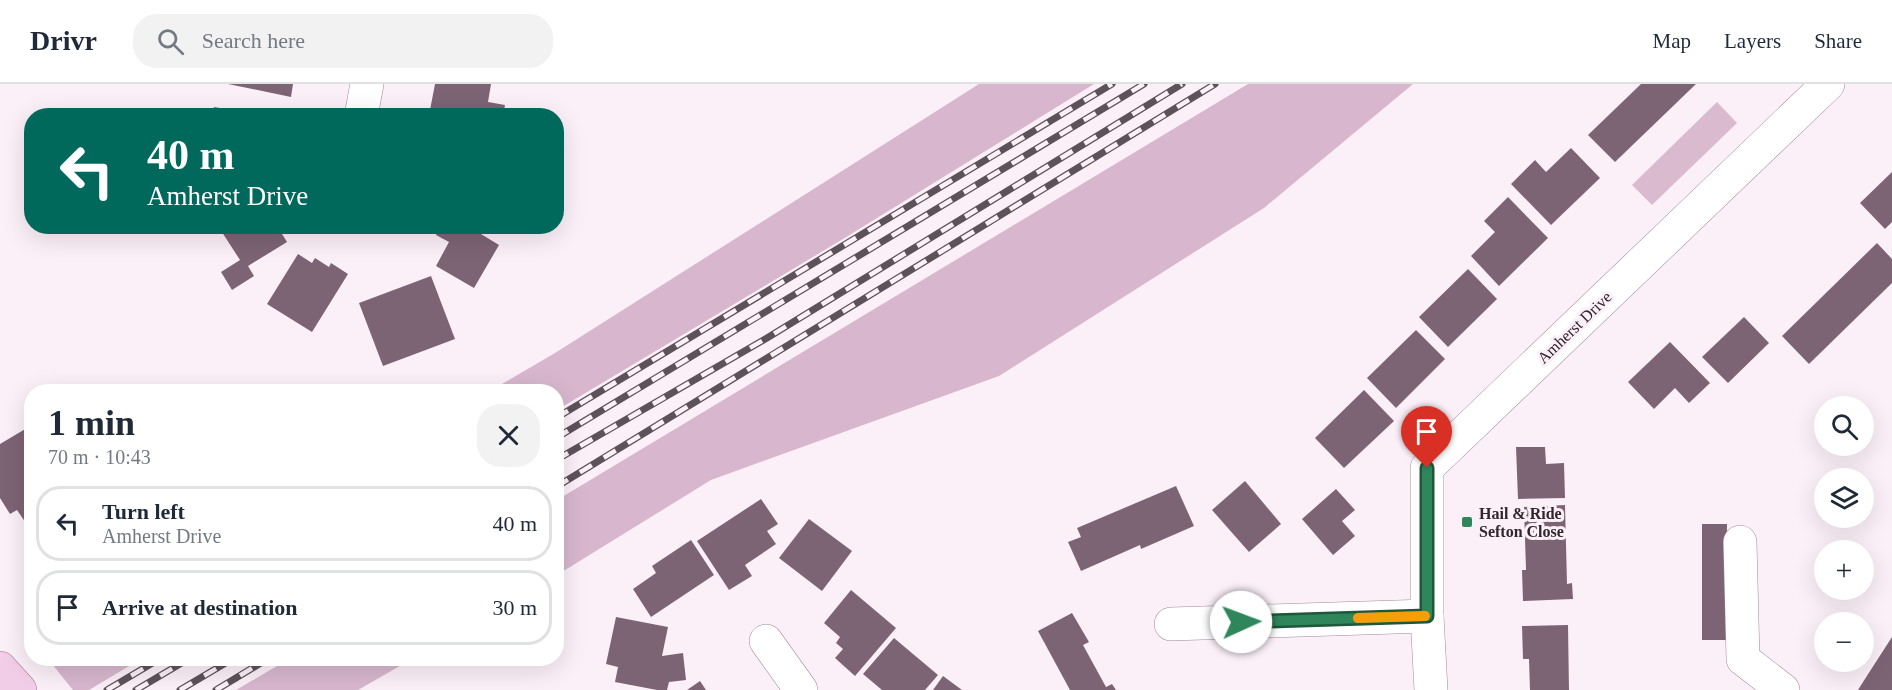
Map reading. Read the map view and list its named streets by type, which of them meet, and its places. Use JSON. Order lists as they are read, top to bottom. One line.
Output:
{"streets":{"street":["Amherst Drive"]},"places":{"transit":["Hail & Ride Sefton Close"]},"page":{"header":"Drivr","search":"Search here","nav":["Map","Layers","Share"],"turn":["40 m","Amherst Drive"],"heading":["1 min","70 m · 10:43"],"map_buttons":["+","−"],"list":[{"name":"Turn left","note":"Amherst Drive","value":"40 m"},{"name":"Arrive at destination","value":"30 m"}]}}
